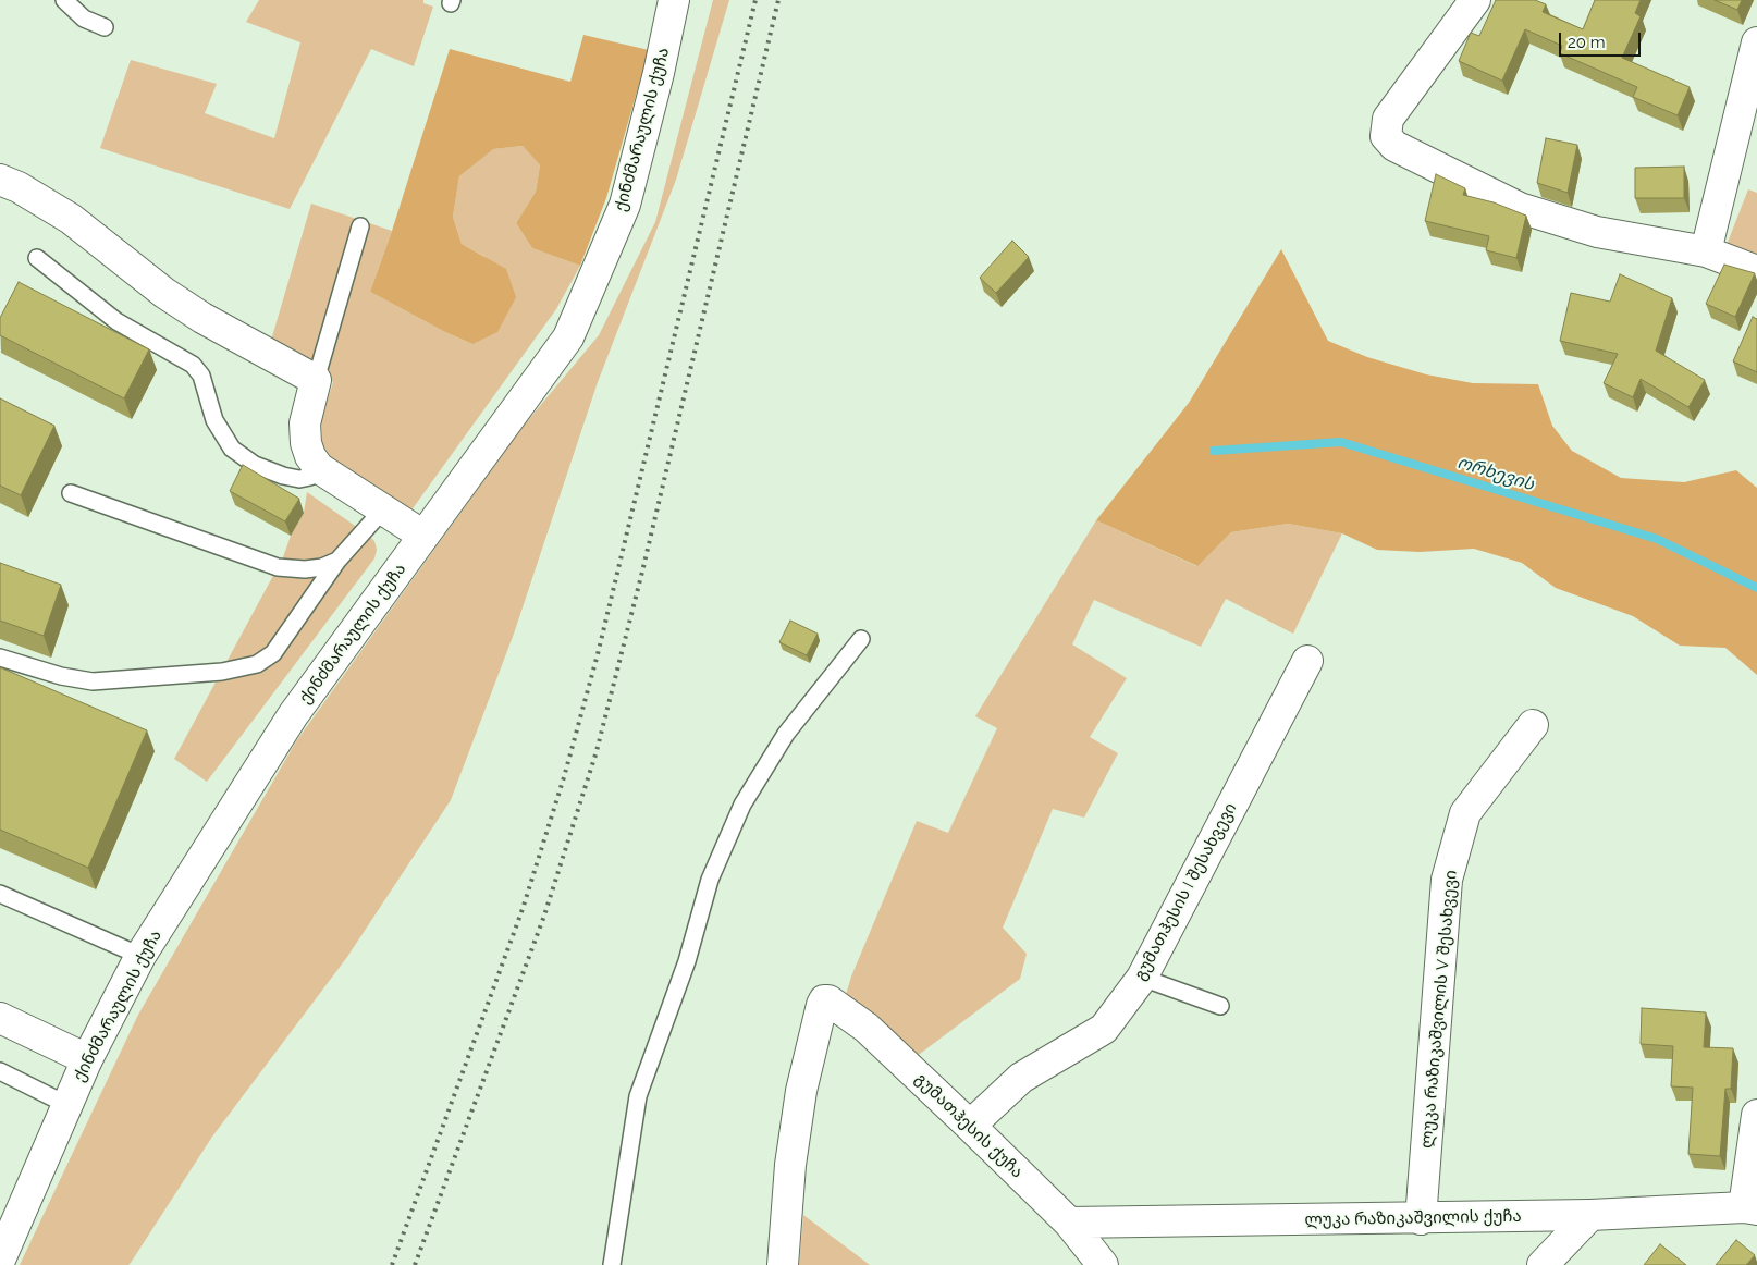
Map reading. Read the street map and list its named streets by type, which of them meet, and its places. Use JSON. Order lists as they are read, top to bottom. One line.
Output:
{"streets":{"street":["ქინძმარაულის ქუჩა","გუმათჰესის I შესახვევი","ლუკა რაზიკაშვილის V შესახვევი","გუმათჰესის ქუჩა","ლუკა რაზიკაშვილის ქუჩა"]},"crossings":[["გუმათჰესის I შესახვევი","გუმათჰესის ქუჩა"],["ლუკა რაზიკაშვილის V შესახვევი","ლუკა რაზიკაშვილის ქუჩა"],["გუმათჰესის ქუჩა","ლუკა რაზიკაშვილის ქუჩა"]],"water":["ორხევის"],"scale_bar":"20 m"}
